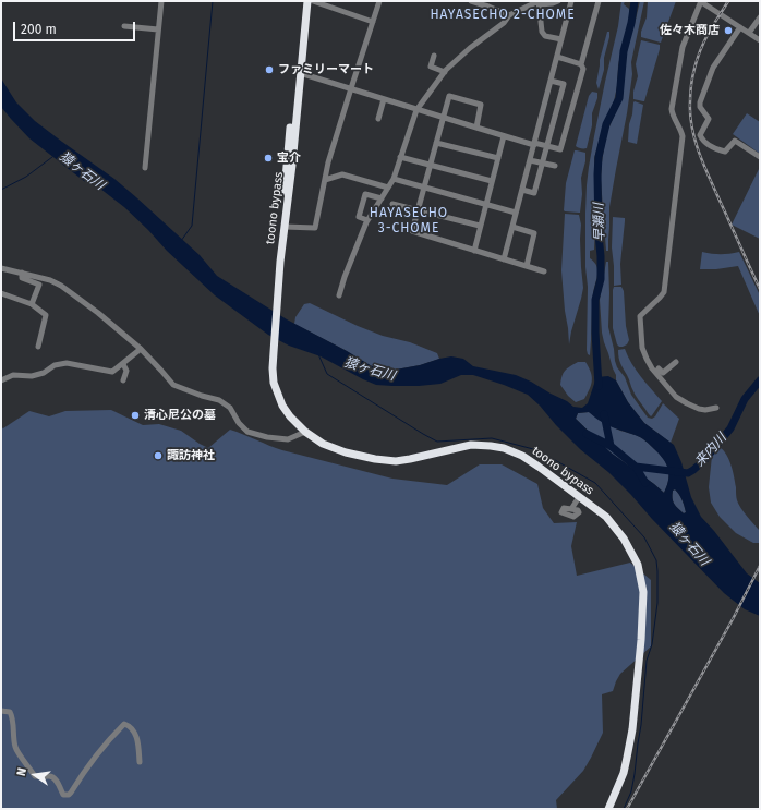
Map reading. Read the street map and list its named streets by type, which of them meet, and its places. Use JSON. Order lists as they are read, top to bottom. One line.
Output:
{"streets":{"highway":["toono bypass"]},"districts":["HAYASECHO 2-CHOME","HAYASECHO 3-CHOME"],"water":["猿ヶ石川","早瀬川","来内川"],"places":["佐々木商店","ファミリーマート","宝介","清心尼公の墓","諏訪神社"],"scale_bar":"200 m","north":"left"}
